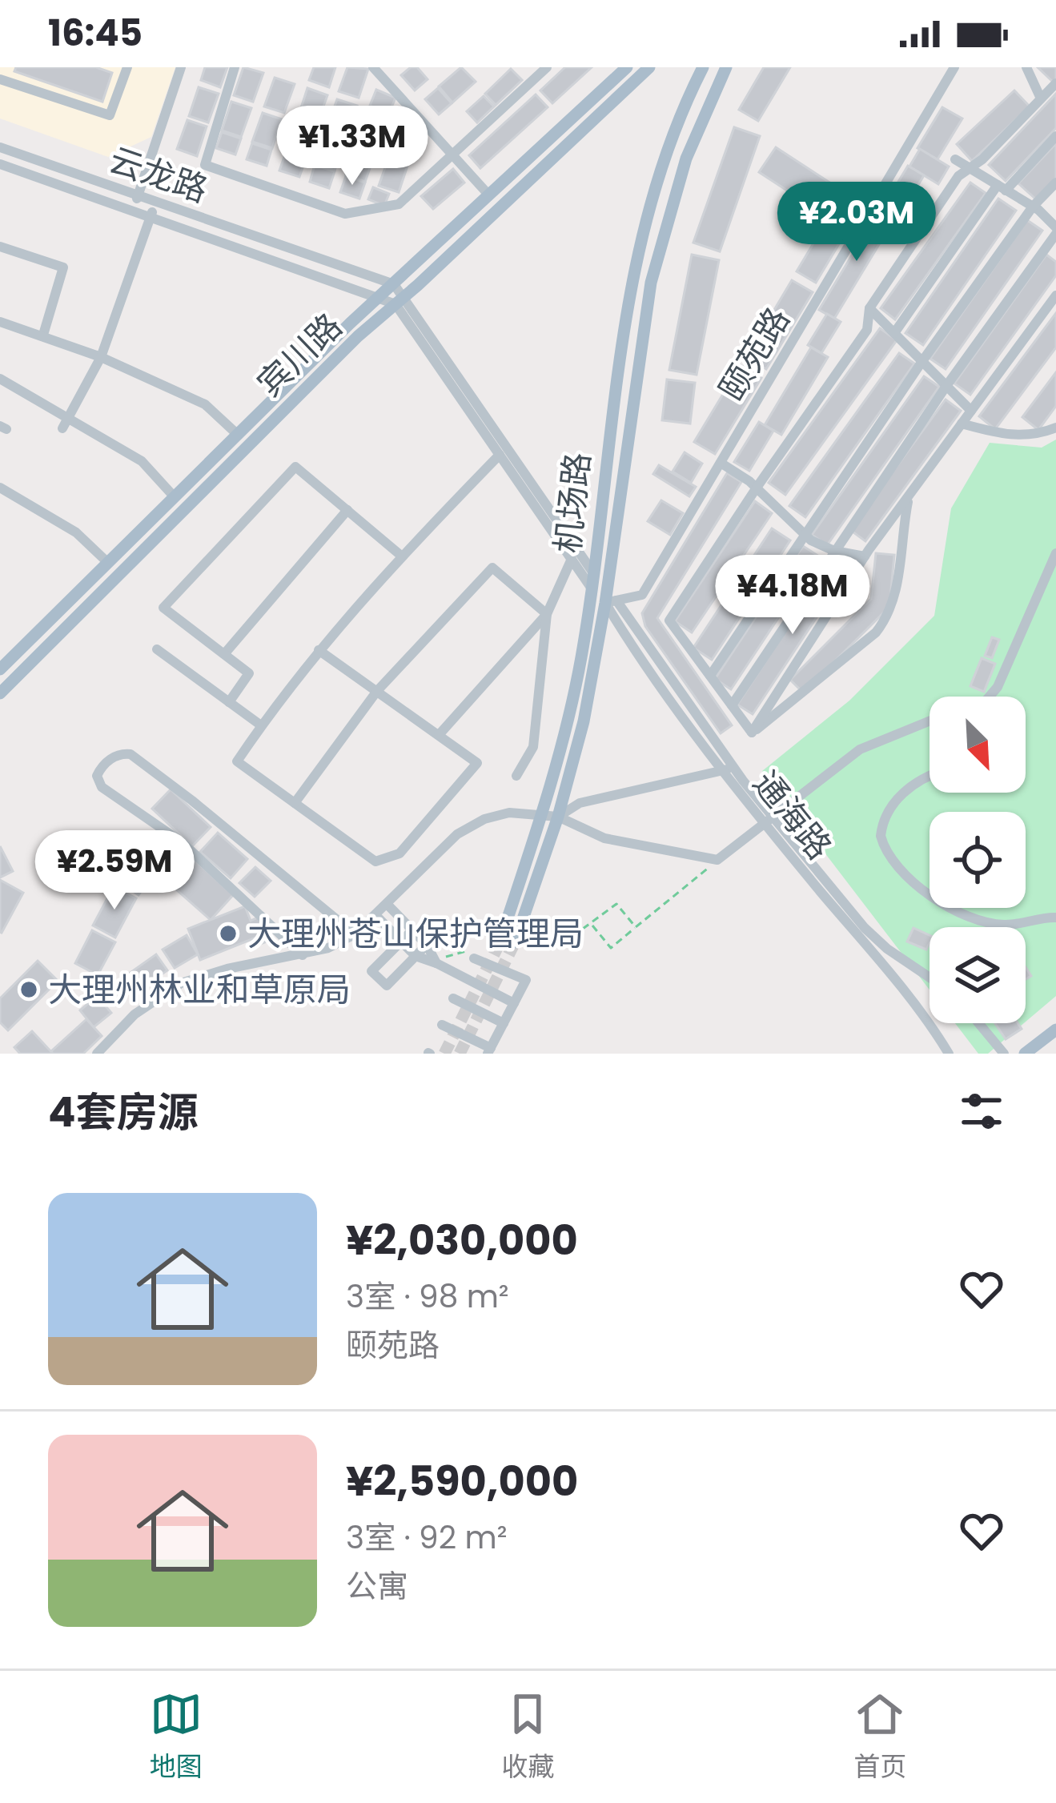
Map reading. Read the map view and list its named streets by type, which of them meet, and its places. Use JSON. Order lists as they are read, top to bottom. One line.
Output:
{"streets":{"main road":["宾川路","机场路"],"street":["云龙路","颐苑路","通海路"]},"crossings":[["云龙路","宾川路"],["颐苑路","机场路"],["颐苑路","通海路"],["机场路","通海路"]],"places":["大理州苍山保护管理局","大理州林业和草原局"],"north":"bottom right","page":{"status":"16:45","price":["¥1.33M","¥2.03M","¥4.18M","¥2.59M"],"heading":"4套房源","list":[{"name":"¥2,030,000","note":"3室 · 98 m² · 颐苑路"},{"name":"¥2,590,000","note":"3室 · 92 m² · 公寓"}],"tabs":["地图","收藏","首页"]}}
